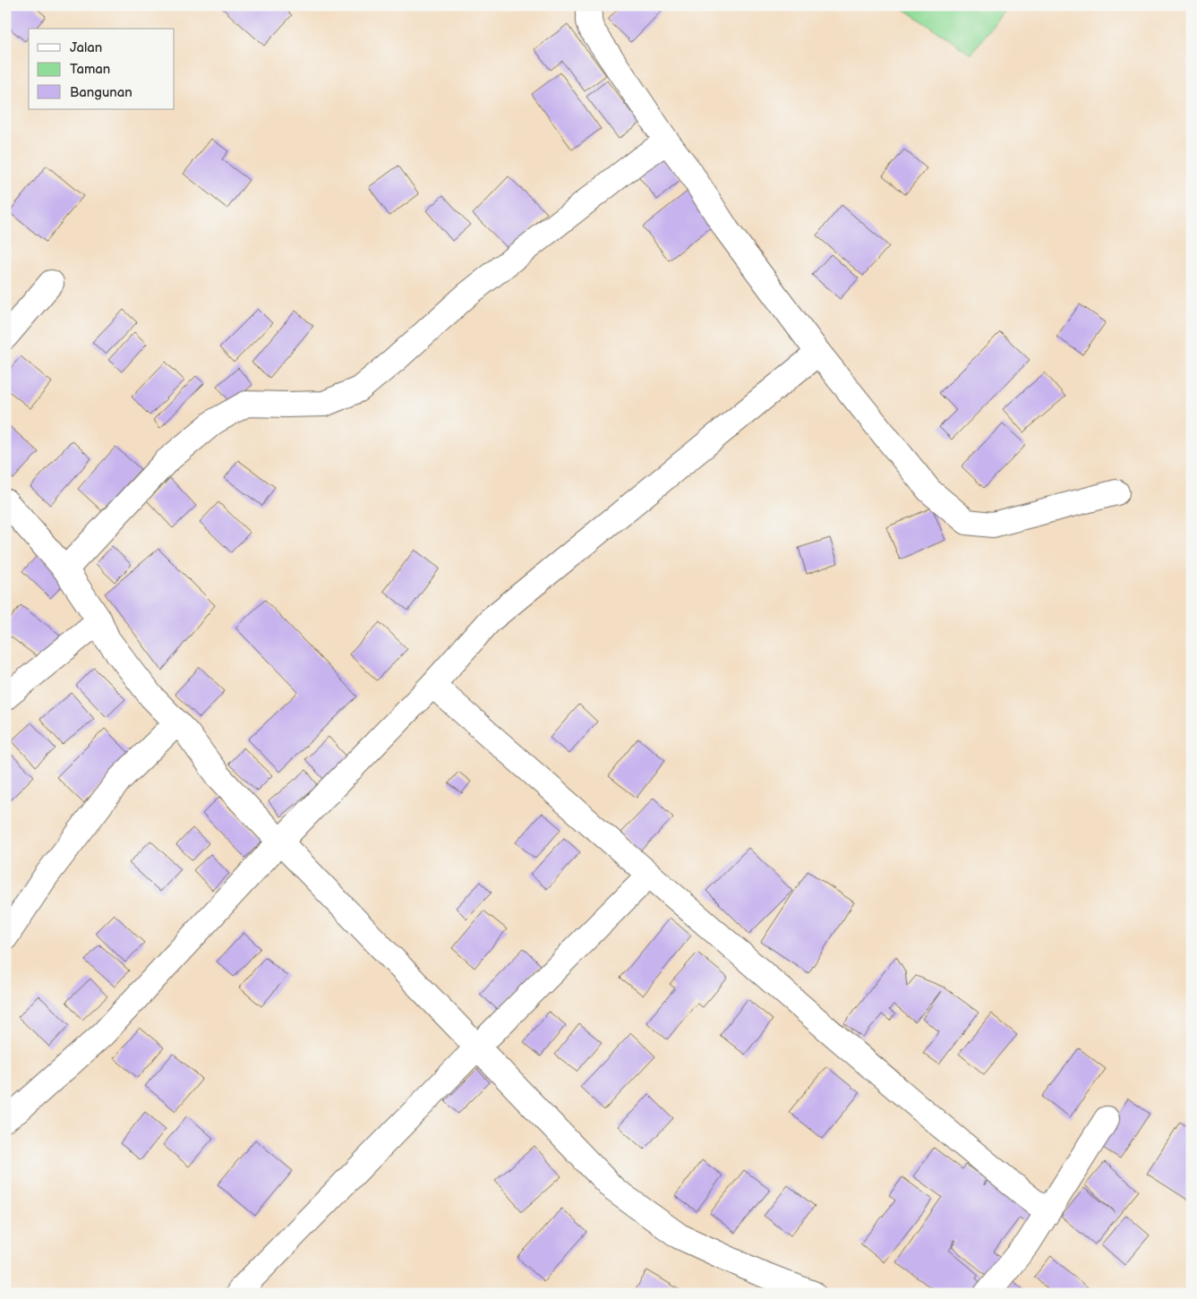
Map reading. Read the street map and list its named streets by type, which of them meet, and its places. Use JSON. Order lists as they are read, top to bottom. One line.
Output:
{"legend":["Jalan","Taman","Bangunan"]}
